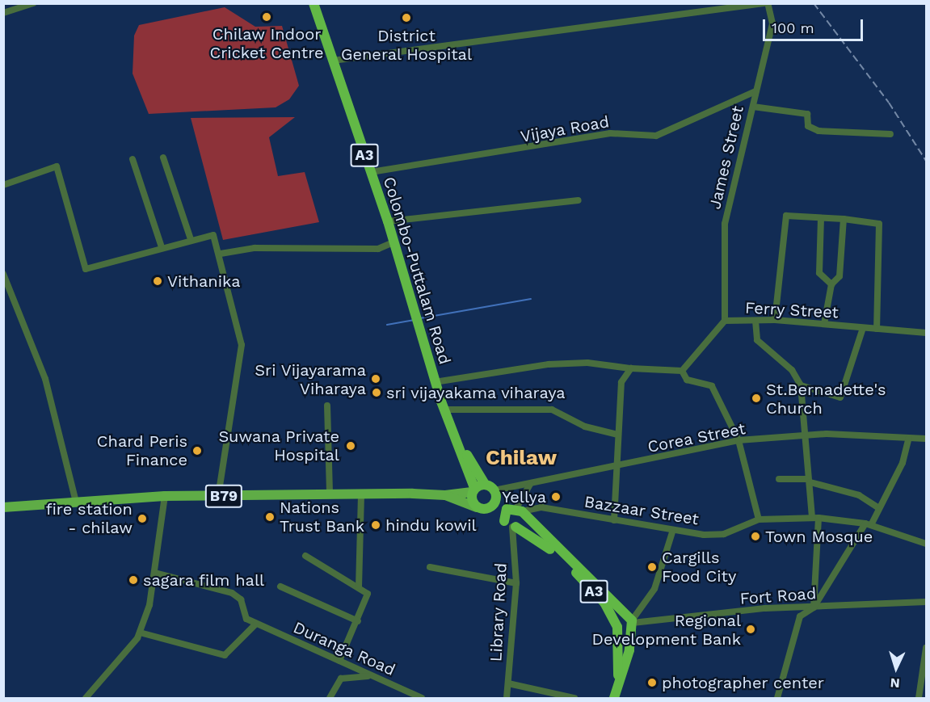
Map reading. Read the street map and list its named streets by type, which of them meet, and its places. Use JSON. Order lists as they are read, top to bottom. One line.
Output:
{"streets":{"highway":["A3","Colombo-Puttalam Road"],"main road":["B79"],"street":["Vijaya Road","James Street","Ferry Street","Corea Street","Bazzaar Street","Fort Road","Library Road","Duranga Road"]},"crossings":[["Vijaya Road","James Street"],["Vijaya Road","Colombo-Puttalam Road"],["A3","Colombo-Puttalam Road"],["A3","B79"],["A3","Bazzaar Street"],["A3","Fort Road"],["A3","Library Road"],["James Street","Ferry Street"],["Colombo-Puttalam Road","B79"]],"districts":["Chilaw"],"places":["Chilaw Indoor Cricket Centre","District General Hospital","Vithanika","Sri Vijayarama Viharaya","sri vijayakama viharaya","St.Bernadette's Church","Suwana Private Hospital","Chard Peris Finance","Yellya","Nations Trust Bank","fire station - chilaw","hindu kowil","Town Mosque","Cargills Food City","sagara film hall","Regional Development Bank","photographer center"],"scale_bar":"100 m","north":"bottom"}
